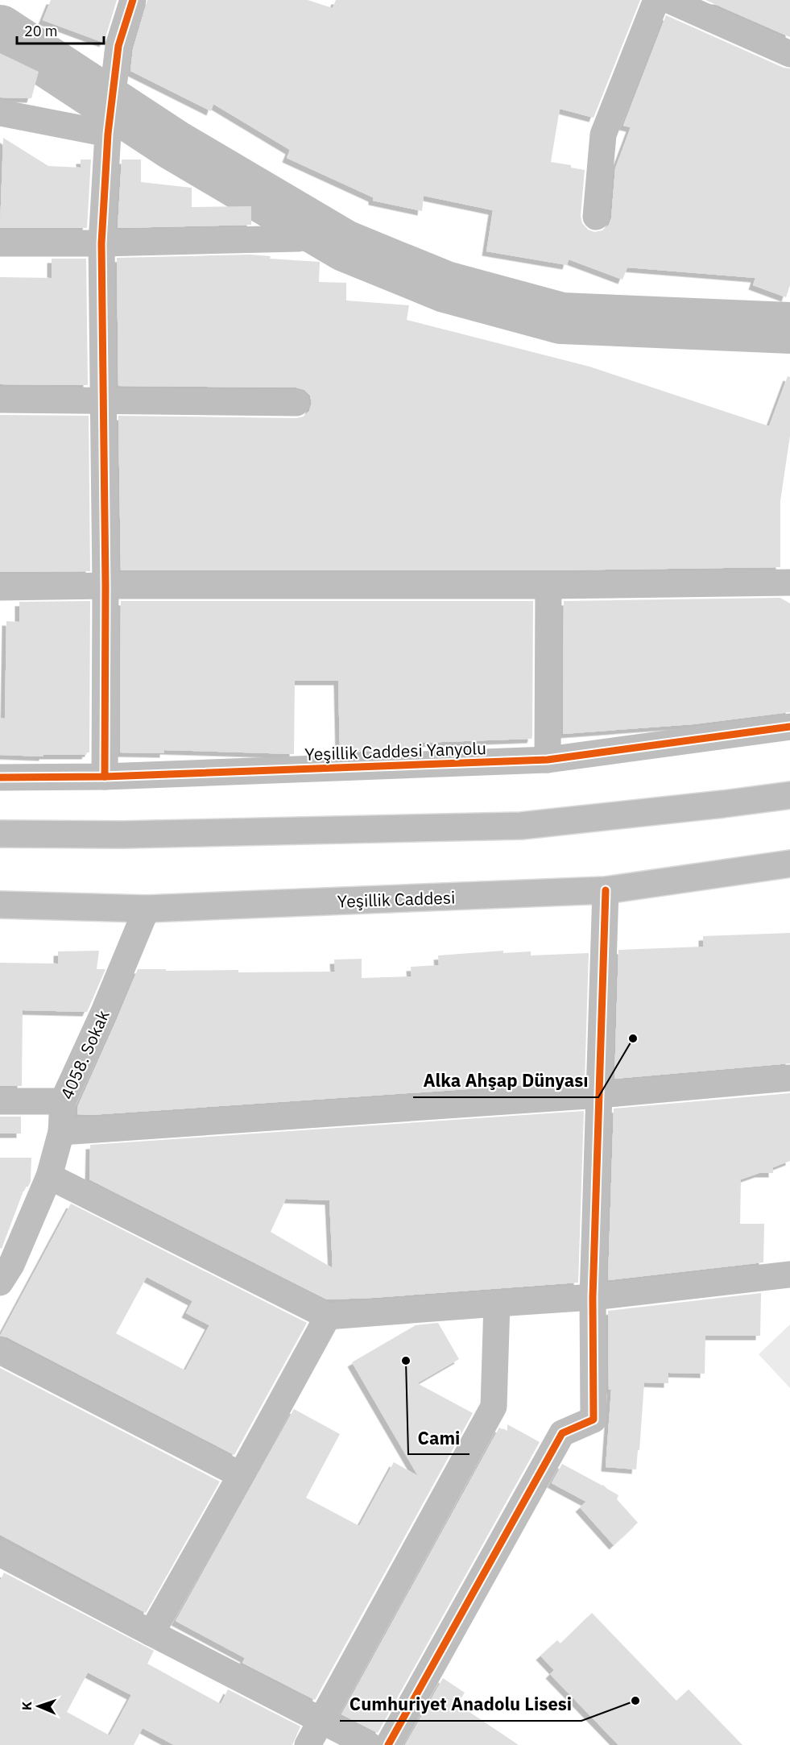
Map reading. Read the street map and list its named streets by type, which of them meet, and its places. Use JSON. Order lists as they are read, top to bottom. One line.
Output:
{"streets":{"main road":["Yeşillik Caddesi Yanyolu","Yeşillik Caddesi","4058. Sokak"]},"crossings":[["Yeşillik Caddesi","4058. Sokak"]],"places":["Alka Ahşap Dünyası","Cami","Cumhuriyet Anadolu Lisesi"],"scale_bar":"20 m","north":"left"}
